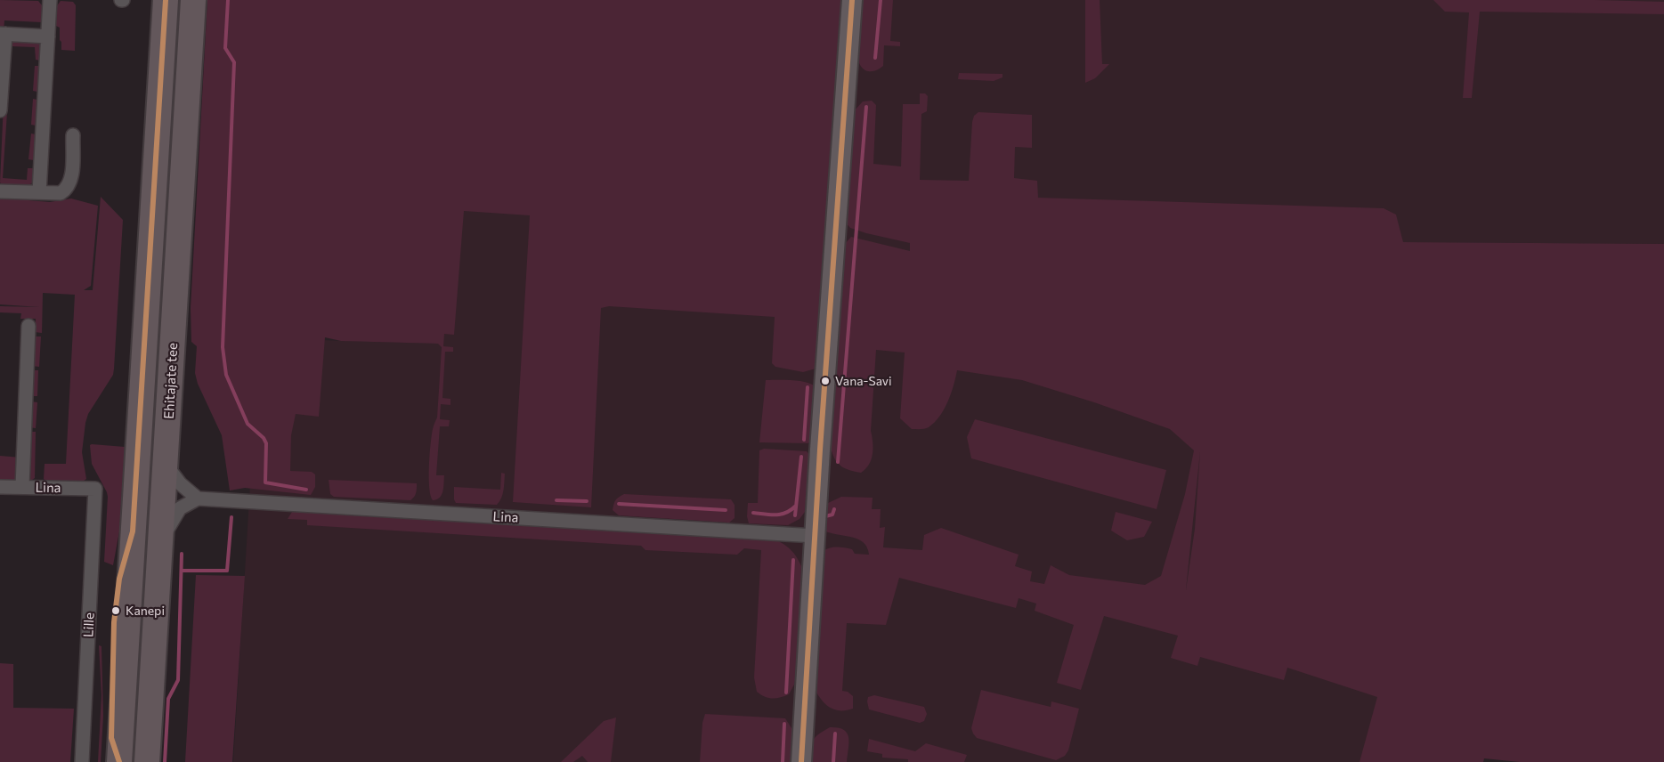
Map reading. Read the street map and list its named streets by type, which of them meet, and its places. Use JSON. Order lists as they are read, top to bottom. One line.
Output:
{"streets":{"highway":["Ehitajate tee"],"street":["Lina","Lille"]},"crossings":[["Lina","Lille"]],"places":["Vana-Savi","Kanepi"]}
